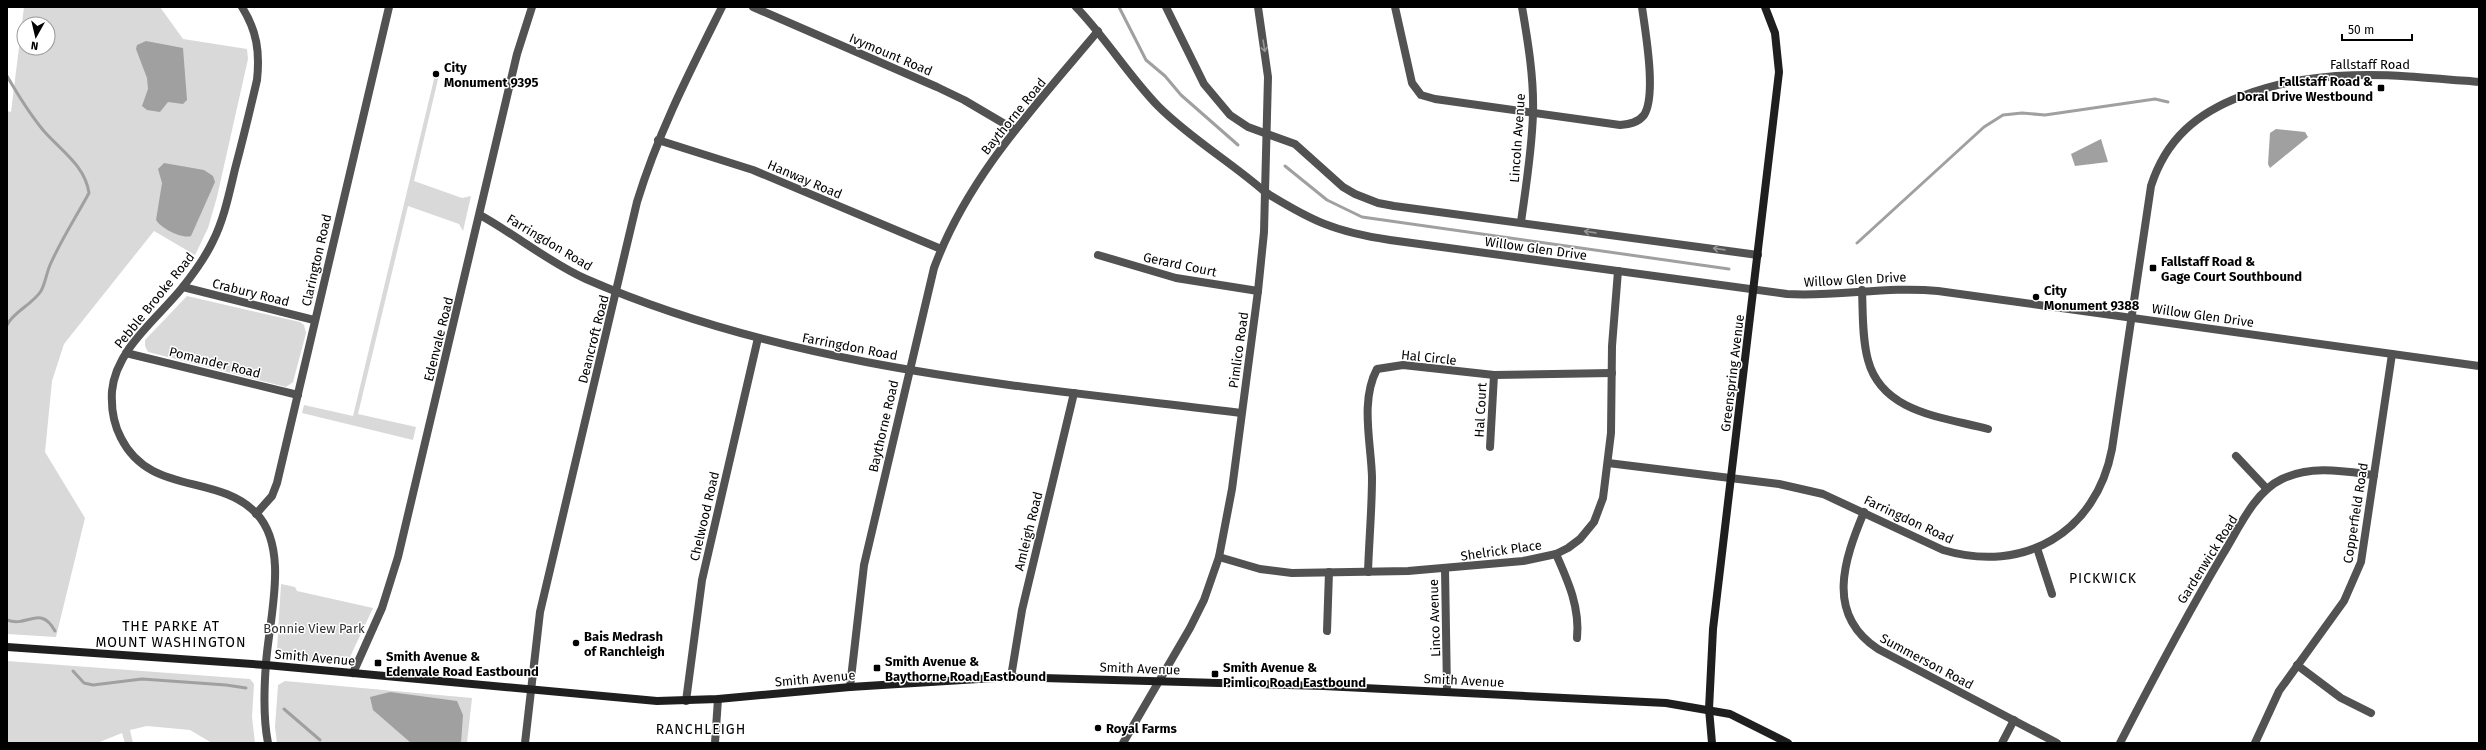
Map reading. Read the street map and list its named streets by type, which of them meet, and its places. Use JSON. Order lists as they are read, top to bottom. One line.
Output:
{"streets":{"main road":["Greenspring Avenue","Smith Avenue"],"street":["Ivymount Road","Fallstaff Road","Baythorne Road","Lincoln Avenue","Hanway Road","Farringdon Road","Willow Glen Drive","Clarington Road","Gerard Court","Crabury Road","Pebble Brooke Road","Edenvale Road","Deancroft Road","Pimlico Road","Hal Circle","Pomander Road","Hal Court","Copperfield Road","Chelwood Road","Amleigh Road","Shelrick Place","Gardenwick Road","Linco Avenue","Summerson Road"]},"crossings":[["Ivymount Road","Baythorne Road"],["Fallstaff Road","Farringdon Road"],["Fallstaff Road","Willow Glen Drive"],["Baythorne Road","Hanway Road"],["Baythorne Road","Farringdon Road"],["Baythorne Road","Willow Glen Drive"],["Baythorne Road","Smith Avenue"],["Lincoln Avenue","Willow Glen Drive"],["Hanway Road","Deancroft Road"],["Farringdon Road","Willow Glen Drive"],["Farringdon Road","Edenvale Road"],["Farringdon Road","Deancroft Road"],["Farringdon Road","Pimlico Road"],["Farringdon Road","Greenspring Avenue"],["Farringdon Road","Chelwood Road"],["Farringdon Road","Amleigh Road"],["Farringdon Road","Shelrick Place"],["Farringdon Road","Summerson Road"],["Willow Glen Drive","Pimlico Road"],["Willow Glen Drive","Greenspring Avenue"],["Willow Glen Drive","Copperfield Road"],["Willow Glen Drive","Shelrick Place"],["Clarington Road","Crabury Road"],["Clarington Road","Pebble Brooke Road"],["Clarington Road","Pomander Road"],["Gerard Court","Pimlico Road"],["Crabury Road","Pebble Brooke Road"],["Pebble Brooke Road","Pomander Road"],["Edenvale Road","Smith Avenue"],["Deancroft Road","Smith Avenue"],["Pimlico Road","Shelrick Place"],["Pimlico Road","Smith Avenue"],["Hal Circle","Hal Court"],["Hal Circle","Shelrick Place"],["Greenspring Avenue","Smith Avenue"],["Copperfield Road","Gardenwick Road"],["Chelwood Road","Smith Avenue"],["Amleigh Road","Smith Avenue"],["Shelrick Place","Linco Avenue"],["Linco Avenue","Smith Avenue"]],"districts":["PICKWICK","THE PARKE AT MOUNT WASHINGTON","RANCHLEIGH"],"parks":["Bonnie View Park"],"places":{"other":["City Monument 9395","City Monument 9388","Bais Medrash of Ranchleigh","Royal Farms"],"transit":["Fallstaff Road & Doral Drive Westbound","Fallstaff Road & Gage Court Southbound","Smith Avenue & Edenvale Road Eastbound","Smith Avenue & Baythorne Road Eastbound","Smith Avenue & Pimlico Road Eastbound"]},"scale_bar":"50 m","north":"bottom"}
